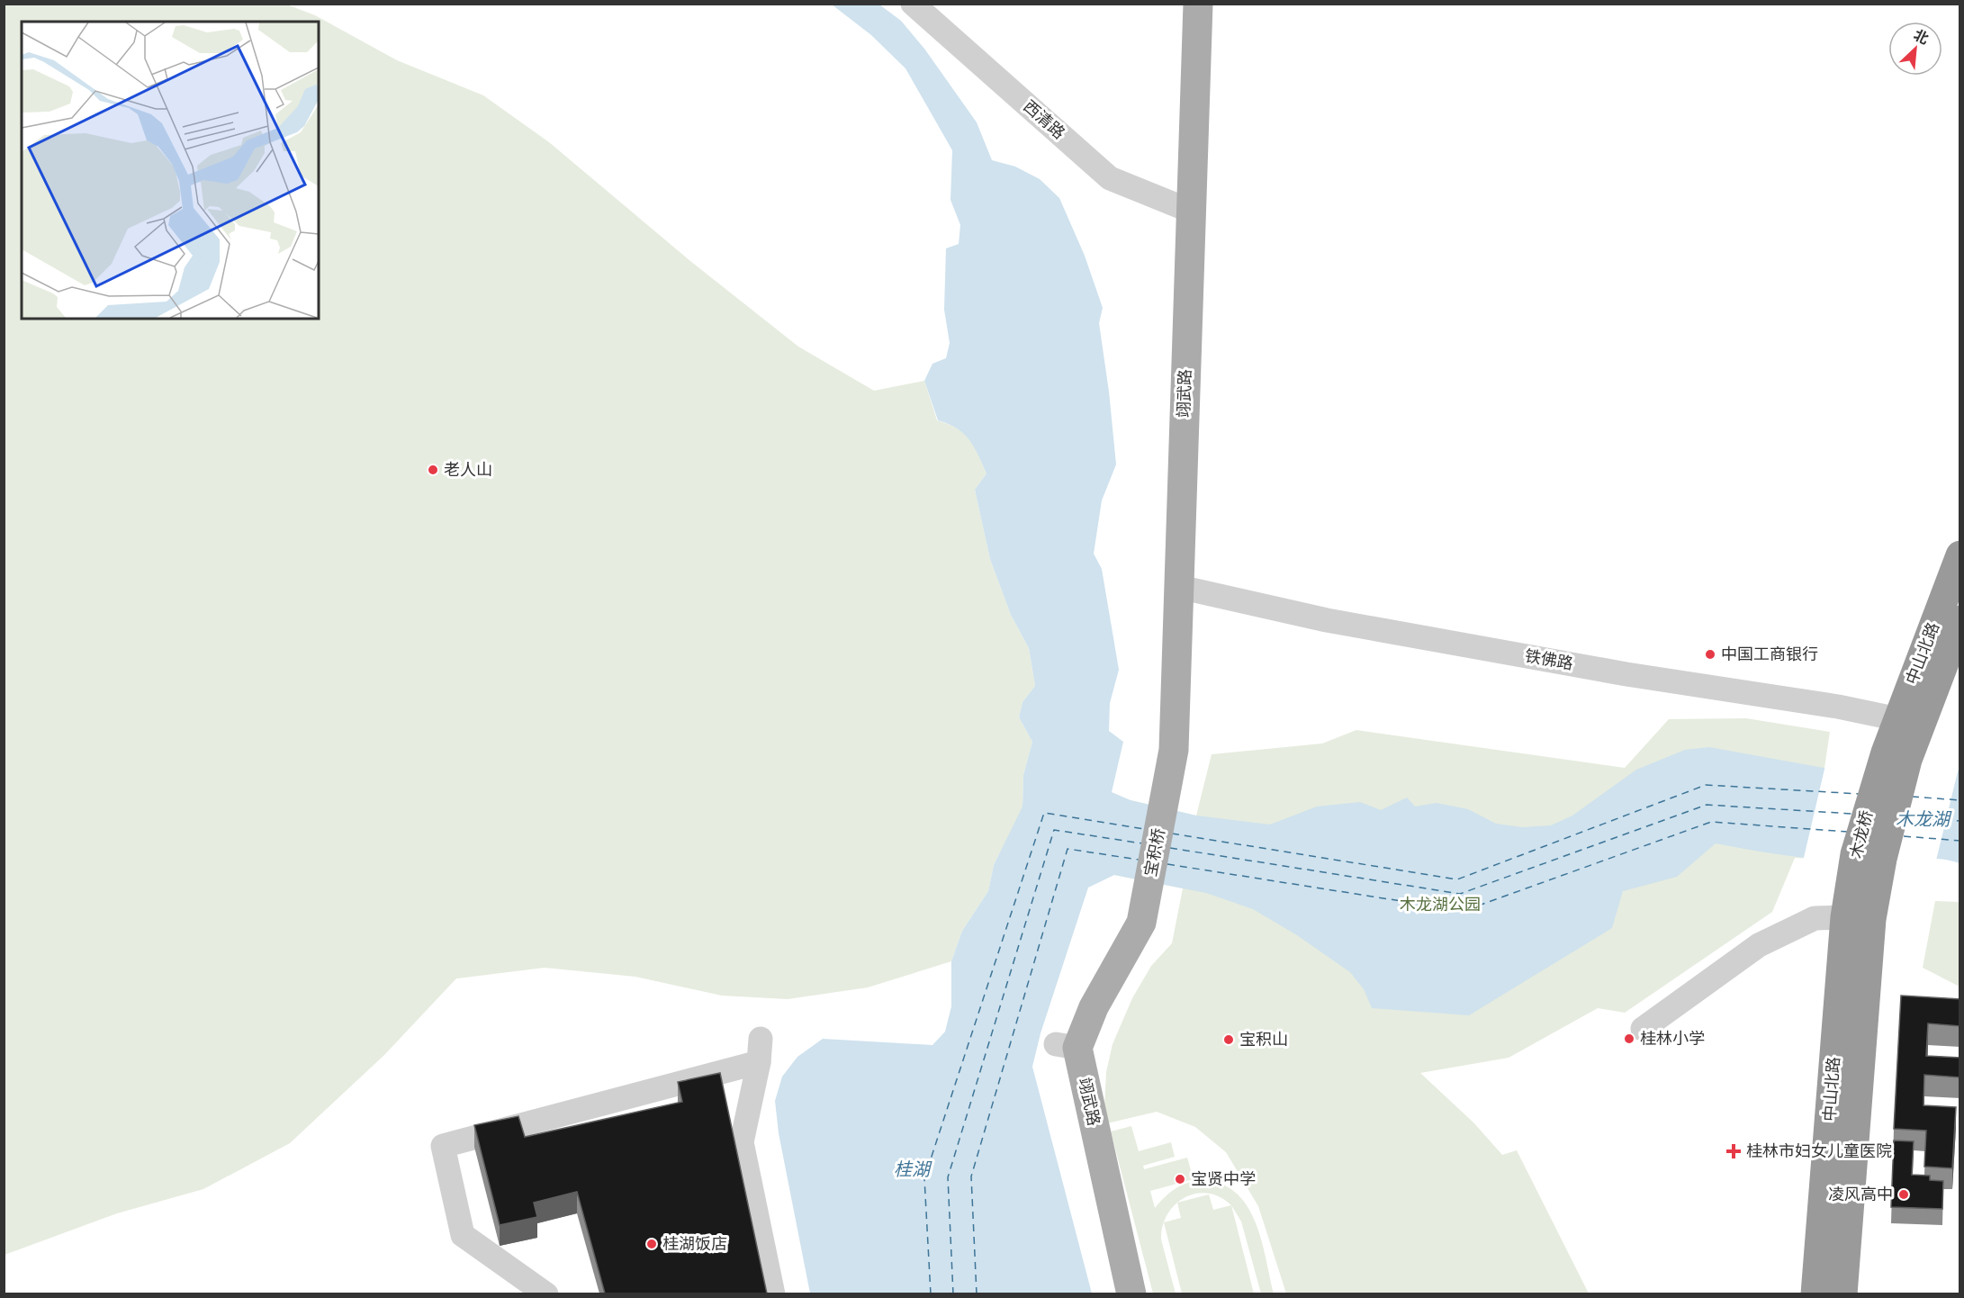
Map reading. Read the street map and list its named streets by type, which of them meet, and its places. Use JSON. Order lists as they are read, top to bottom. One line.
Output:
{"streets":{"highway":["中山北路","木龙桥"],"main road":["翊武路","宝积桥"],"street":["西清路","铁佛路"]},"crossings":[["西清路","翊武路"],["翊武路","铁佛路"],["翊武路","宝积桥"],["中山北路","铁佛路"],["中山北路","木龙桥"]],"water":["木龙湖","桂湖"],"parks":["木龙湖公园"],"places":{"other":["老人山","中国工商银行","桂林小学","宝积山","宝贤中学","凌风高中","桂湖饭店"],"health":["桂林市妇女儿童医院"]},"north":"top right"}
